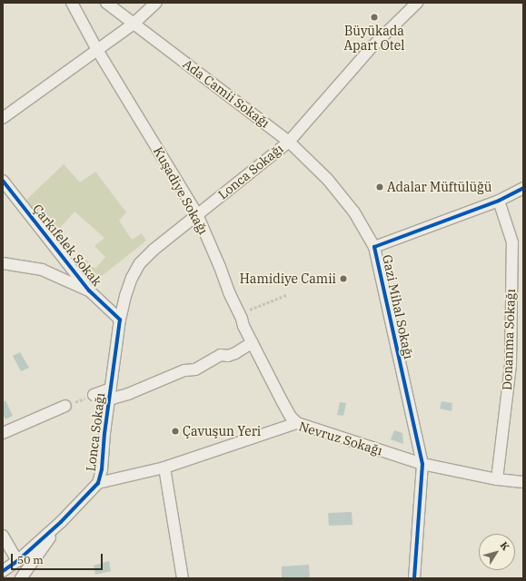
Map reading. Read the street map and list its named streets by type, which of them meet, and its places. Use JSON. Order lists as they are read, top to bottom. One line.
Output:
{"streets":{"street":["Ada Camii Sokağı","Lonca Sokağı","Kuşadiye Sokağı","Çarkıfelek Sokak","Gazi Mihal Sokağı","Donanma Sokağı","Nevruz Sokağı"]},"crossings":[["Ada Camii Sokağı","Lonca Sokağı"],["Ada Camii Sokağı","Gazi Mihal Sokağı"],["Lonca Sokağı","Kuşadiye Sokağı"],["Lonca Sokağı","Çarkıfelek Sokak"],["Lonca Sokağı","Nevruz Sokağı"],["Kuşadiye Sokağı","Nevruz Sokağı"],["Gazi Mihal Sokağı","Donanma Sokağı"],["Gazi Mihal Sokağı","Nevruz Sokağı"],["Donanma Sokağı","Nevruz Sokağı"]],"places":["Büyükada Apart Otel","Adalar Müftülüğü","Hamidiye Camii","Çavuşun Yeri"],"scale_bar":"50 m","north":"top right"}
